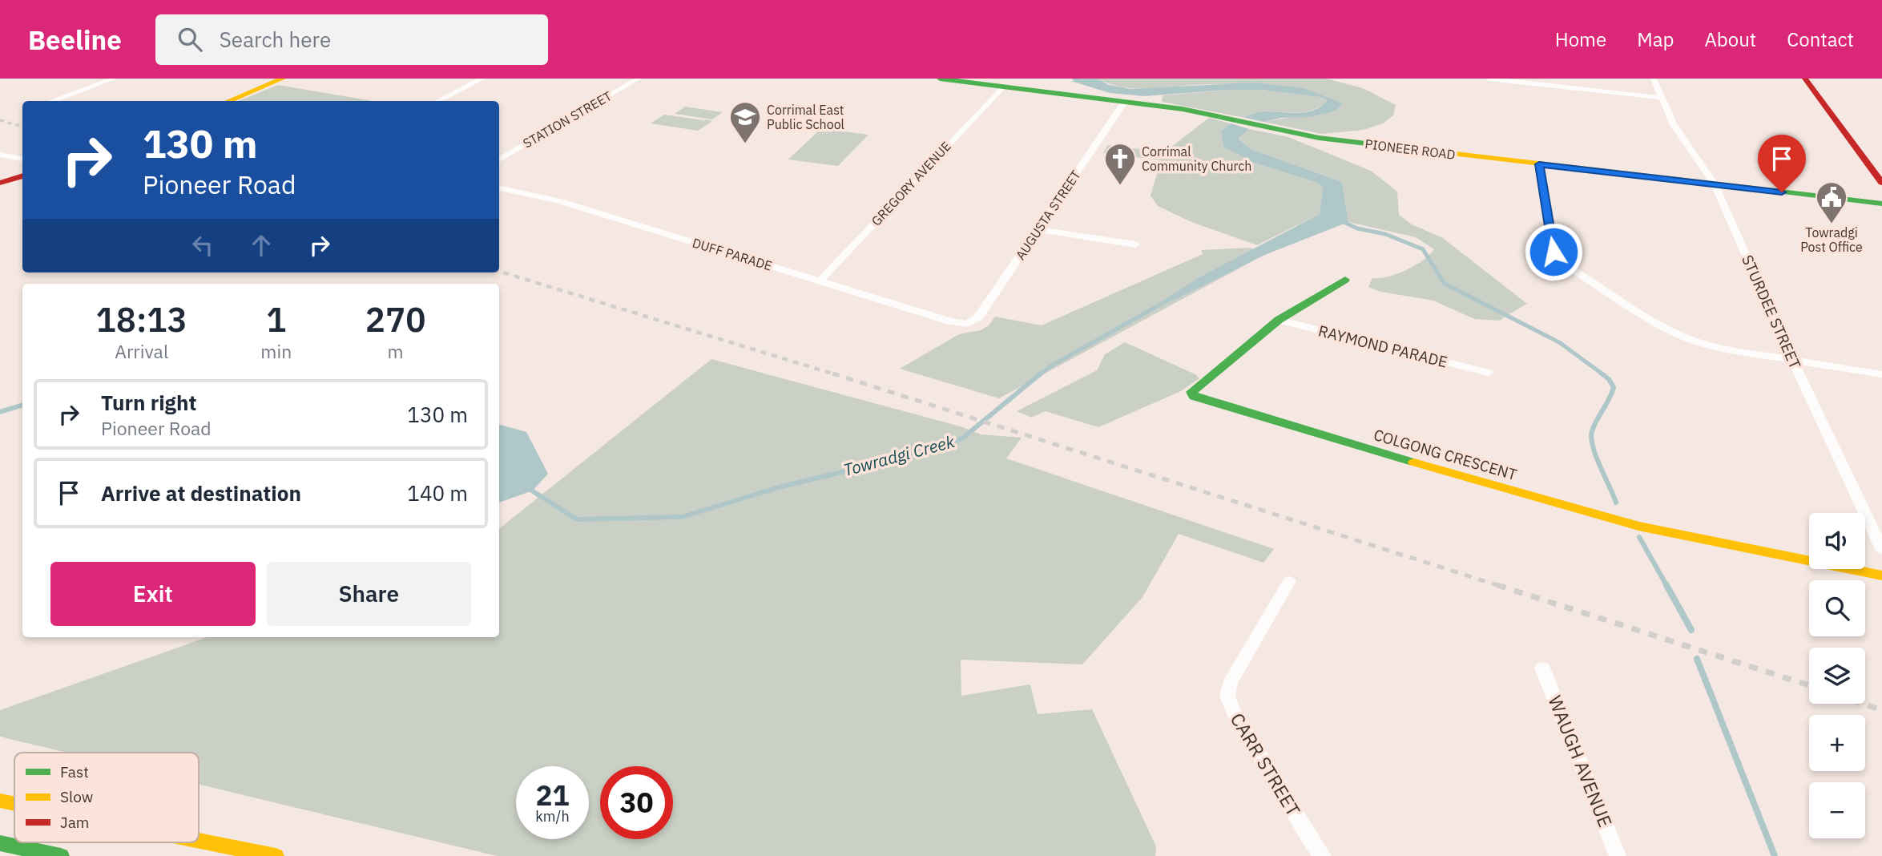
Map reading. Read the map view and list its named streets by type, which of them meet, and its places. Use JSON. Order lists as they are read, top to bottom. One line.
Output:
{"streets":{"main road":["PIONEER ROAD","COLGONG CRESCENT"],"street":["STATION STREET","GREGORY AVENUE","AUGUSTA STREET","DUFF PARADE","STURDEE STREET","RAYMOND PARADE","WAUGH AVENUE","CARR STREET"]},"crossings":[["PIONEER ROAD","GREGORY AVENUE"],["PIONEER ROAD","AUGUSTA STREET"],["PIONEER ROAD","STURDEE STREET"],["GREGORY AVENUE","DUFF PARADE"],["AUGUSTA STREET","DUFF PARADE"],["RAYMOND PARADE","COLGONG CRESCENT"]],"water":["Towradgi Creek"],"places":{"school or university":["Corrimal East Public School"],"church":["Corrimal Community Church"],"public building":["Towradgi Post Office"]},"legend":["Fast","Slow","Jam"],"page":{"header":"Beeline","search":"Search here","nav":["Home","Map","About","Contact"],"turn":["130 m","Pioneer Road"],"eta":["18:13","Arrival","1","min","270","m"],"list":[{"name":"Turn right","note":"Pioneer Road","value":"130 m"},{"name":"Arrive at destination","value":"140 m"}],"map_buttons":["+","−"],"buttons":["Exit","Share"],"speed":"21 km/h","limit":"30"}}
